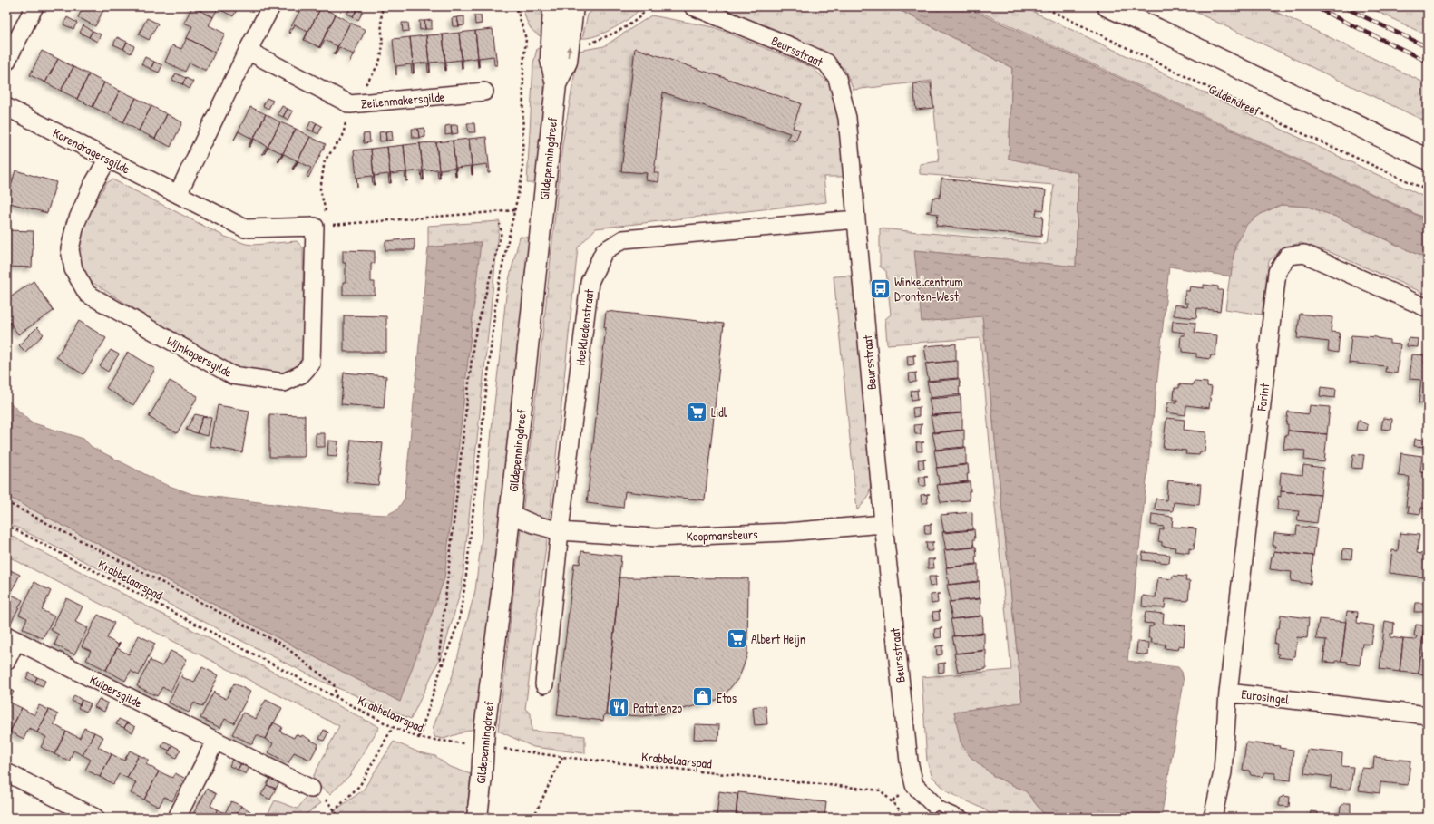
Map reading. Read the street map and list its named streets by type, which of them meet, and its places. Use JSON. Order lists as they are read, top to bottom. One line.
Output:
{"streets":{"street":["Beursstraat","Zeilenmakersgilde","Korendragersgilde","Gildepenningdreef","Hoekliedenstraat","Wijnkopersgilde","Forint","Koopmansbeurs","Kuipersgilde","Eurosingel"],"path":["Guldendreef","Krabbelaarspad"]},"crossings":[["Beursstraat","Hoekliedenstraat"],["Beursstraat","Koopmansbeurs"],["Korendragersgilde","Wijnkopersgilde"],["Gildepenningdreef","Koopmansbeurs"],["Gildepenningdreef","Krabbelaarspad"],["Hoekliedenstraat","Koopmansbeurs"],["Forint","Eurosingel"]],"places":{"bus stop":["Winkelcentrum Dronten-West"],"supermarket":["Lidl","Albert Heijn"],"shop":["Etos"],"restaurant":["Patat enzo"]}}
